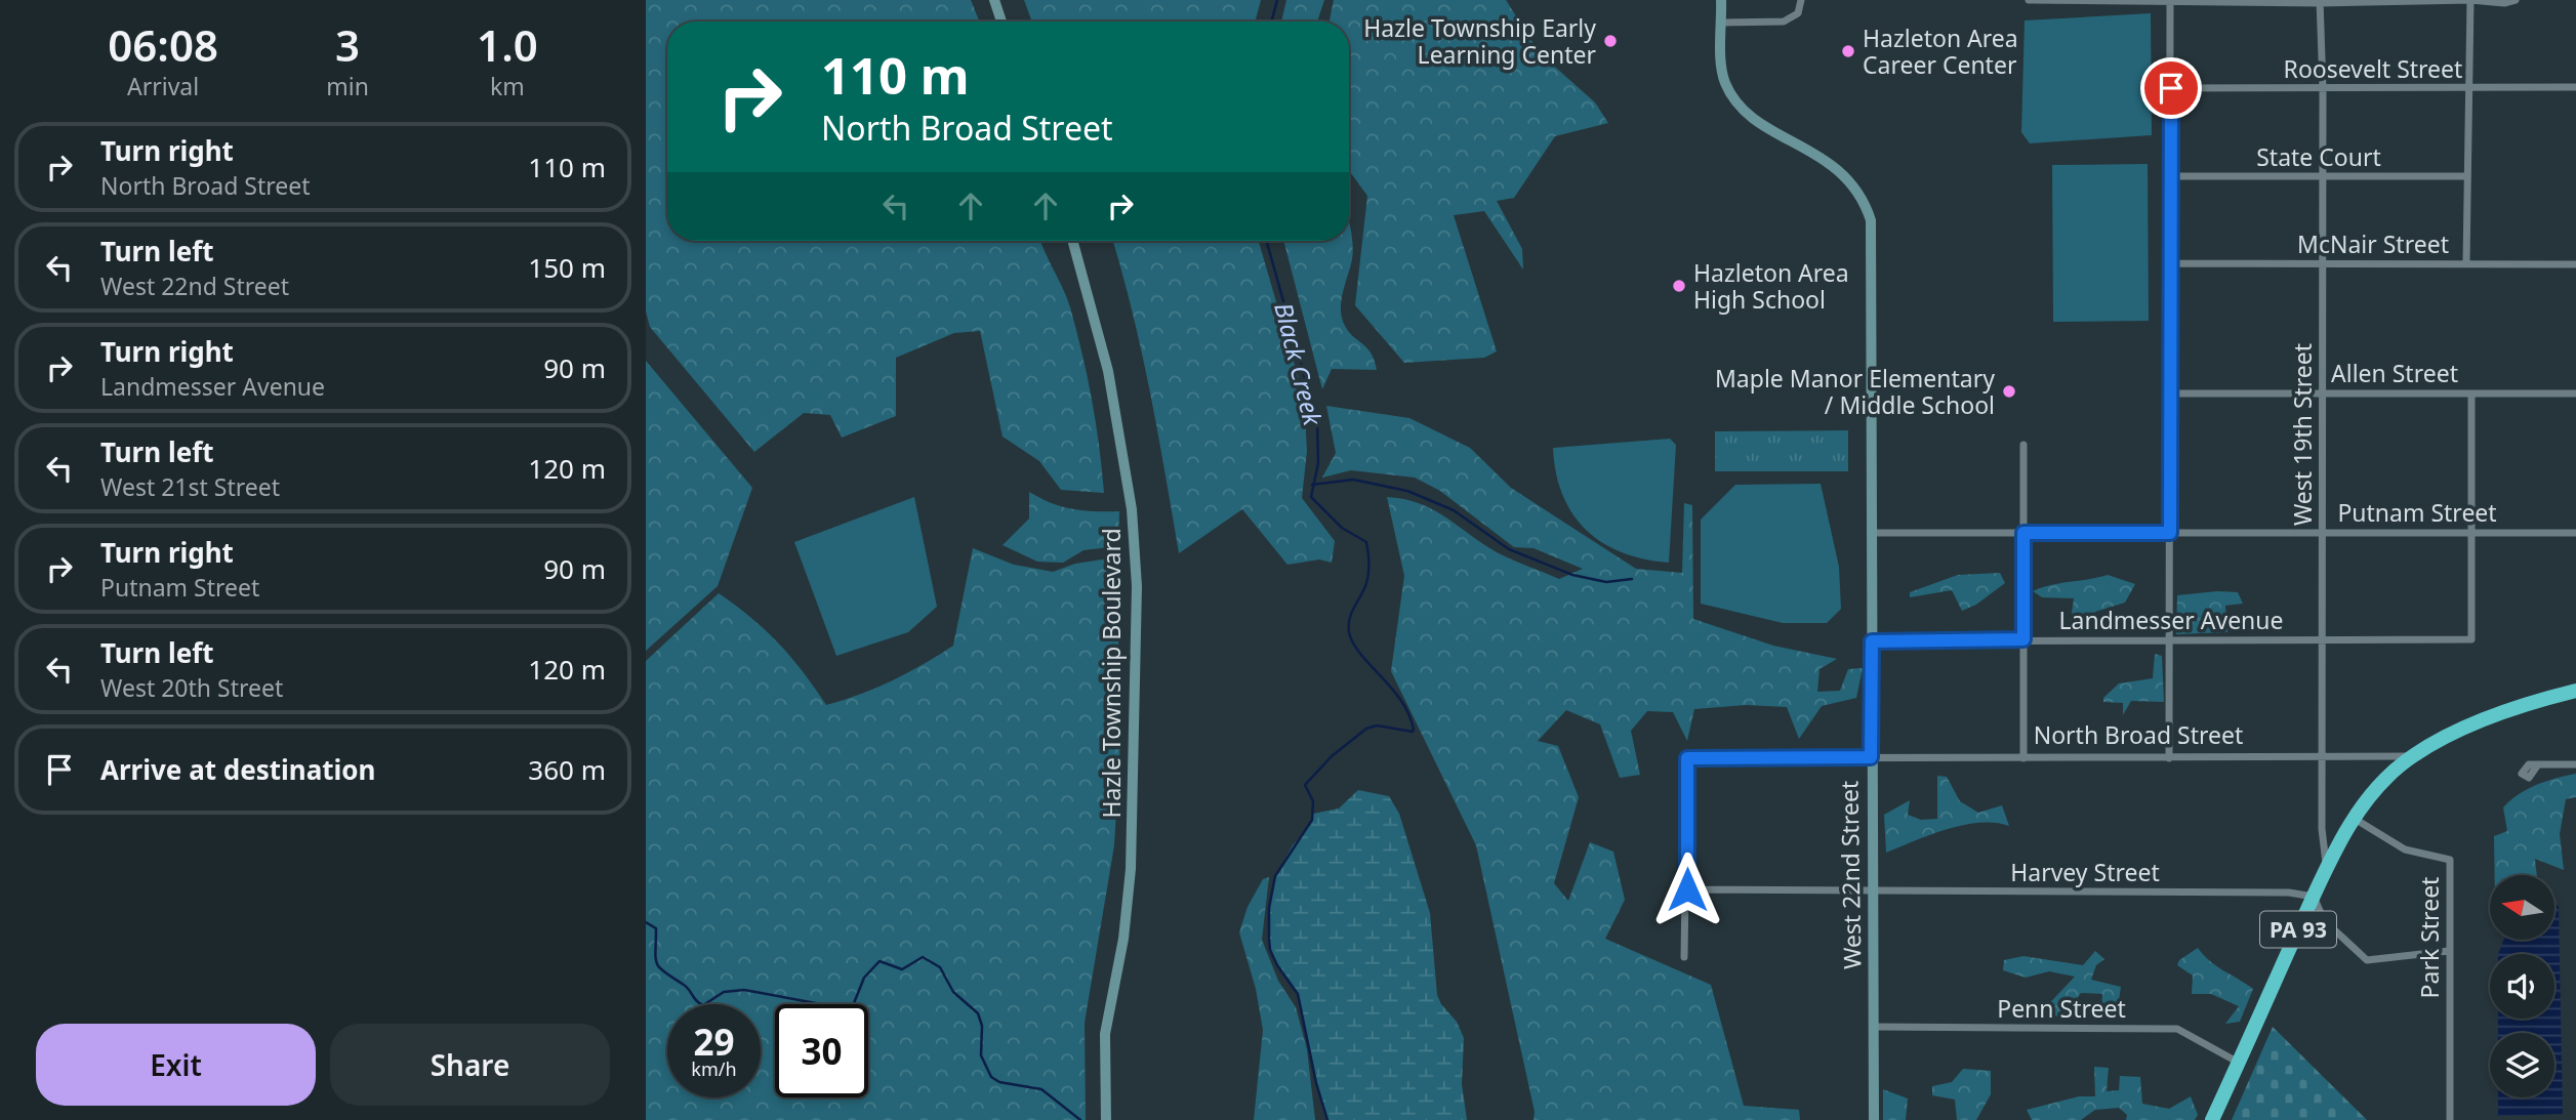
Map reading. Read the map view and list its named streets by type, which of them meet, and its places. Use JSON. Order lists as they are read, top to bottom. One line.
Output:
{"streets":{"highway":["North Broad Street","PA 93"],"street":["Roosevelt Street","State Court","McNair Street","Allen Street","West 19th Street","Putnam Street","Landmesser Avenue","Hazle Township Boulevard","Harvey Street","West 22nd Street","Park Street","Penn Street"]},"crossings":[["Roosevelt Street","West 19th Street"],["State Court","West 19th Street"],["McNair Street","West 19th Street"],["Allen Street","West 19th Street"],["West 19th Street","Putnam Street"],["West 19th Street","Landmesser Avenue"],["West 19th Street","North Broad Street"],["West 19th Street","PA 93"],["Putnam Street","Landmesser Avenue"],["Putnam Street","West 22nd Street"],["Landmesser Avenue","West 22nd Street"],["North Broad Street","Harvey Street"],["North Broad Street","West 22nd Street"],["North Broad Street","PA 93"],["Harvey Street","West 22nd Street"],["Harvey Street","PA 93"],["West 22nd Street","Penn Street"],["PA 93","Park Street"],["PA 93","Penn Street"]],"water":["Black Creek"],"places":["Hazle Township Early Learning Center","Hazleton Area Career Center","Hazleton Area High School","Maple Manor Elementary / Middle School"],"north":"left","page":{"eta":["06:08","Arrival","3","min","1.0","km"],"turn":["110 m","North Broad Street"],"list":[{"name":"Turn right","note":"North Broad Street","value":"110 m"},{"name":"Turn left","note":"West 22nd Street","value":"150 m"},{"name":"Turn right","note":"Landmesser Avenue","value":"90 m"},{"name":"Turn left","note":"West 21st Street","value":"120 m"},{"name":"Turn right","note":"Putnam Street","value":"90 m"},{"name":"Turn left","note":"West 20th Street","value":"120 m"},{"name":"Arrive at destination","value":"360 m"}],"speed":"29 km/h","limit":"30","buttons":["Exit","Share"]}}
